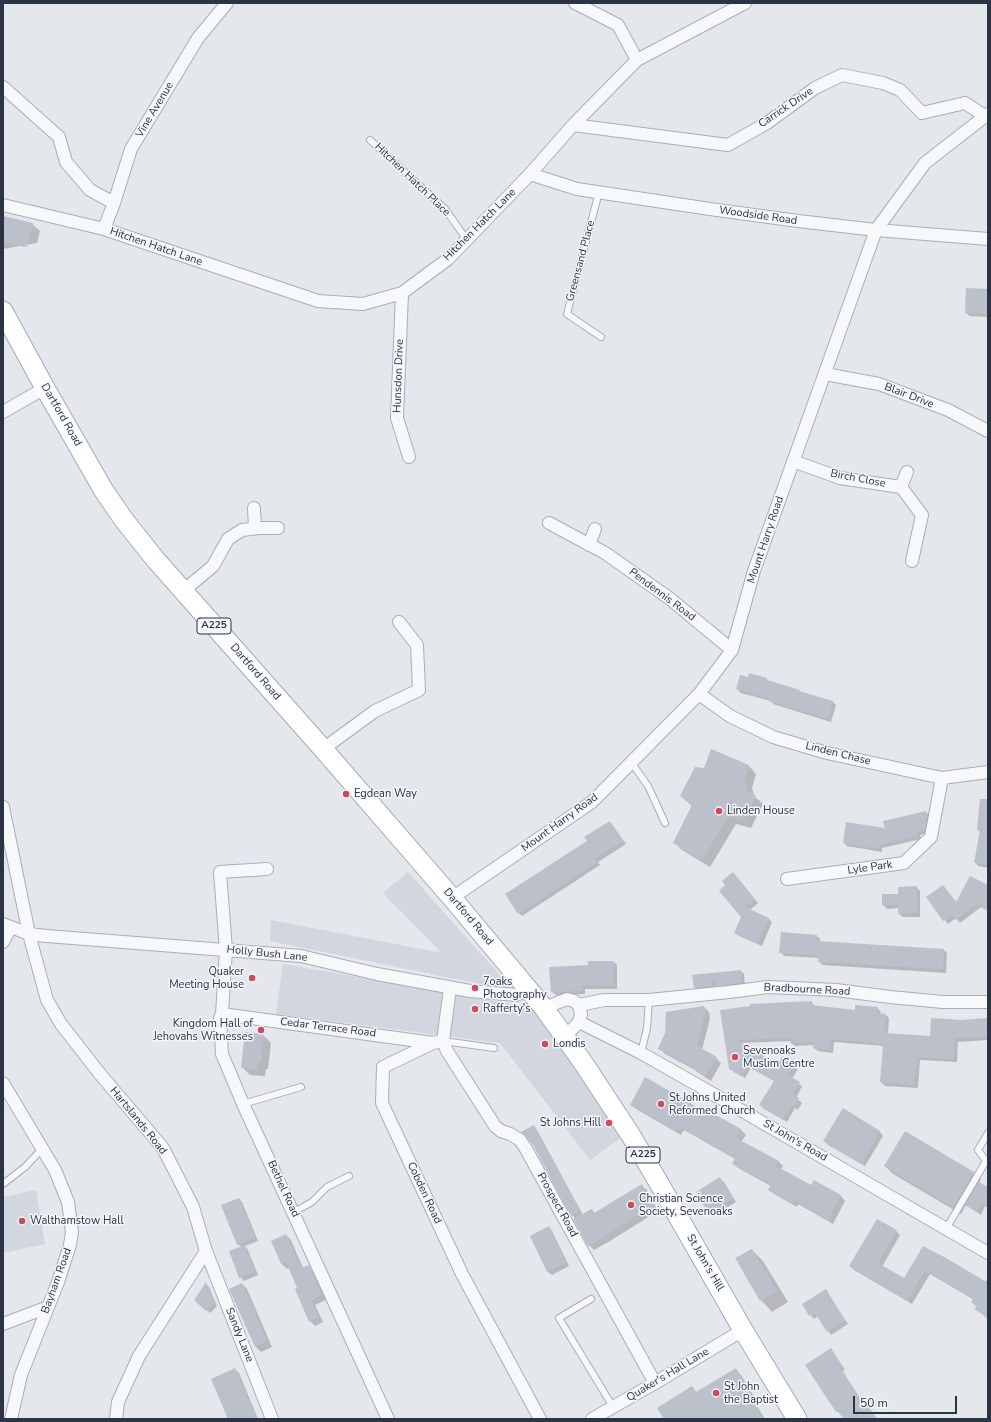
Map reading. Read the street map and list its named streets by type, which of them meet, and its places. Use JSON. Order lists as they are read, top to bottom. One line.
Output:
{"streets":{"main road":["Dartford Road","A225","St John's Hill"],"street":["Carrick Drive","Vine Avenue","Woodside Road","Hitchen Hatch Lane","Hunsdon Drive","Blair Drive","Birch Close","Mount Harry Road","Pendennis Road","Linden Chase","Lyle Park","Holly Bush Lane","Bradbourne Road","Cedar Terrace Road","Hartslands Road","St John's Road","Bethel Road","Cobden Road","Prospect Road","Bayham Road","Sandy Lane","Quaker's Hall Lane"],"lane":["Hitchen Hatch Place","Greensand Place"]},"crossings":[["Carrick Drive","Hitchen Hatch Lane"],["Carrick Drive","Mount Harry Road"],["Vine Avenue","Hitchen Hatch Lane"],["Hitchen Hatch Place","Hitchen Hatch Lane"],["Woodside Road","Hitchen Hatch Lane"],["Woodside Road","Greensand Place"],["Woodside Road","Mount Harry Road"],["Hitchen Hatch Lane","Hunsdon Drive"],["Blair Drive","Mount Harry Road"],["Dartford Road","Mount Harry Road"],["Dartford Road","Holly Bush Lane"],["Dartford Road","St John's Hill"],["Birch Close","Mount Harry Road"],["Mount Harry Road","Pendennis Road"],["Mount Harry Road","Linden Chase"],["Linden Chase","Lyle Park"],["Holly Bush Lane","Hartslands Road"],["Holly Bush Lane","Bethel Road"],["Holly Bush Lane","St John's Hill"],["Cedar Terrace Road","Bethel Road"],["Cedar Terrace Road","Cobden Road"],["Cedar Terrace Road","Prospect Road"],["Hartslands Road","Sandy Lane"],["Cobden Road","Prospect Road"],["Prospect Road","Quaker's Hall Lane"],["St John's Hill","Quaker's Hall Lane"]],"places":["Egdean Way","Linden House","Quaker Meeting House","7oaks Photography","Rafferty's","Kingdom Hall of Jehovahs Witnesses","Londis","Sevenoaks Muslim Centre","St Johns United Reformed Church","St Johns Hill","Christian Science Society, Sevenoaks","Walthamstow Hall","St John the Baptist"],"scale_bar":"50 m"}
